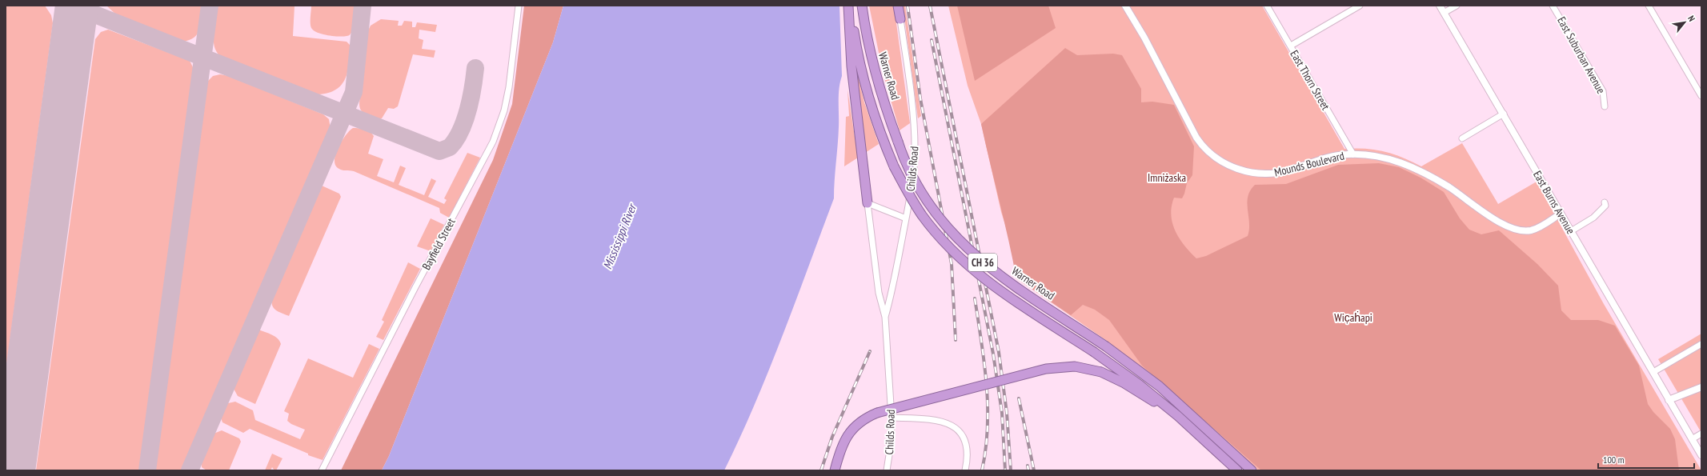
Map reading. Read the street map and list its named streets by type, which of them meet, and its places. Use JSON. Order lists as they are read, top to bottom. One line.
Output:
{"streets":{"highway":["Warner Road","CH 36"],"street":["East Suburban Avenue","East Thorn Street","Mounds Boulevard","Childs Road","East Burns Avenue","Bayfield Street"]},"crossings":[["East Thorn Street","Mounds Boulevard"],["Mounds Boulevard","East Burns Avenue"]],"water":["Mississippi River"],"parks":["Imniżaska","Wic̣aḣapi"],"scale_bar":"100 m","north":"top right"}
